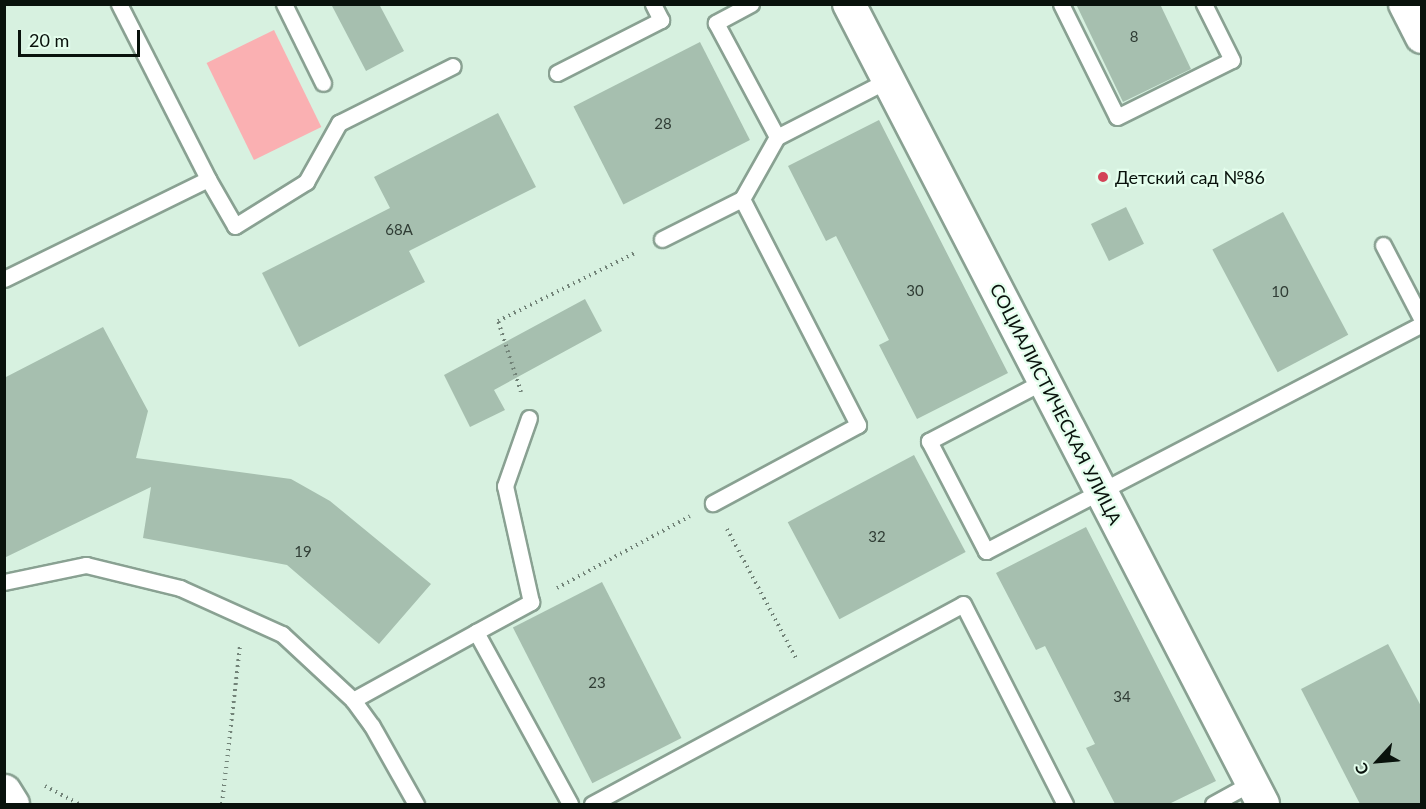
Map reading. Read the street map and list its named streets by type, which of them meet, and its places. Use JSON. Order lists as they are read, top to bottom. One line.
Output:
{"streets":{"street":["СОЦИАЛИСТИЧЕСКАЯ УЛИЦА"]},"places":["Детский сад №86"],"house_numbers":["8","28","68А","30","10","32","19","23","34"],"scale_bar":"20 m","north":"bottom left"}
